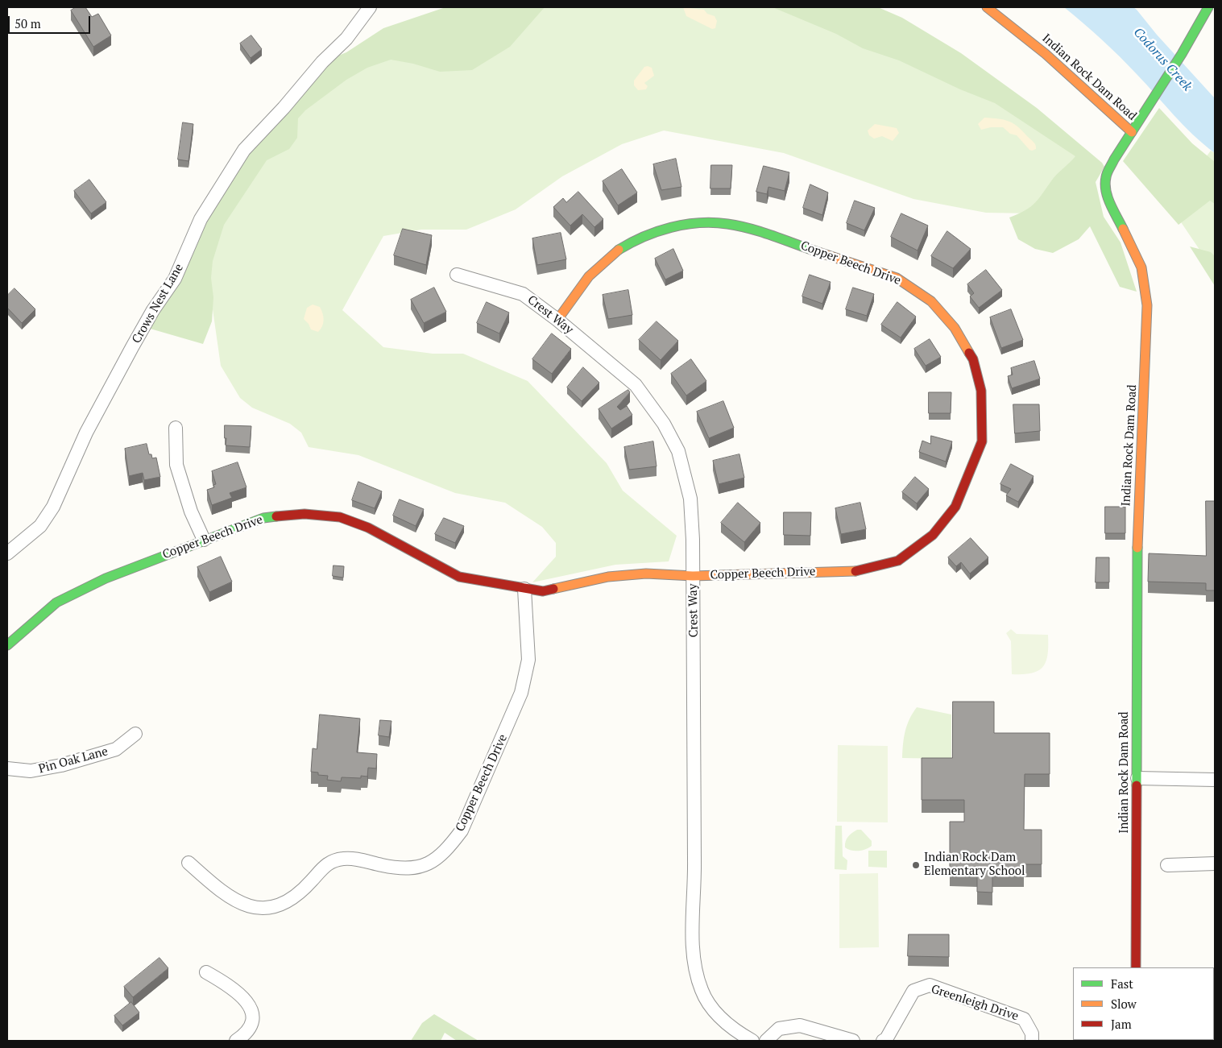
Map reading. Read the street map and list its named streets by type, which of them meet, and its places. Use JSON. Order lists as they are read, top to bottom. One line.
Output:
{"streets":{"street":["Indian Rock Dam Road","Copper Beech Drive","Crows Nest Lane","Crest Way","Pin Oak Lane","Greenleigh Drive"]},"crossings":[["Copper Beech Drive","Crest Way"]],"water":["Codorus Creek"],"places":["Indian Rock Dam Elementary School"],"legend":["Fast","Slow","Jam"],"scale_bar":"50 m"}
